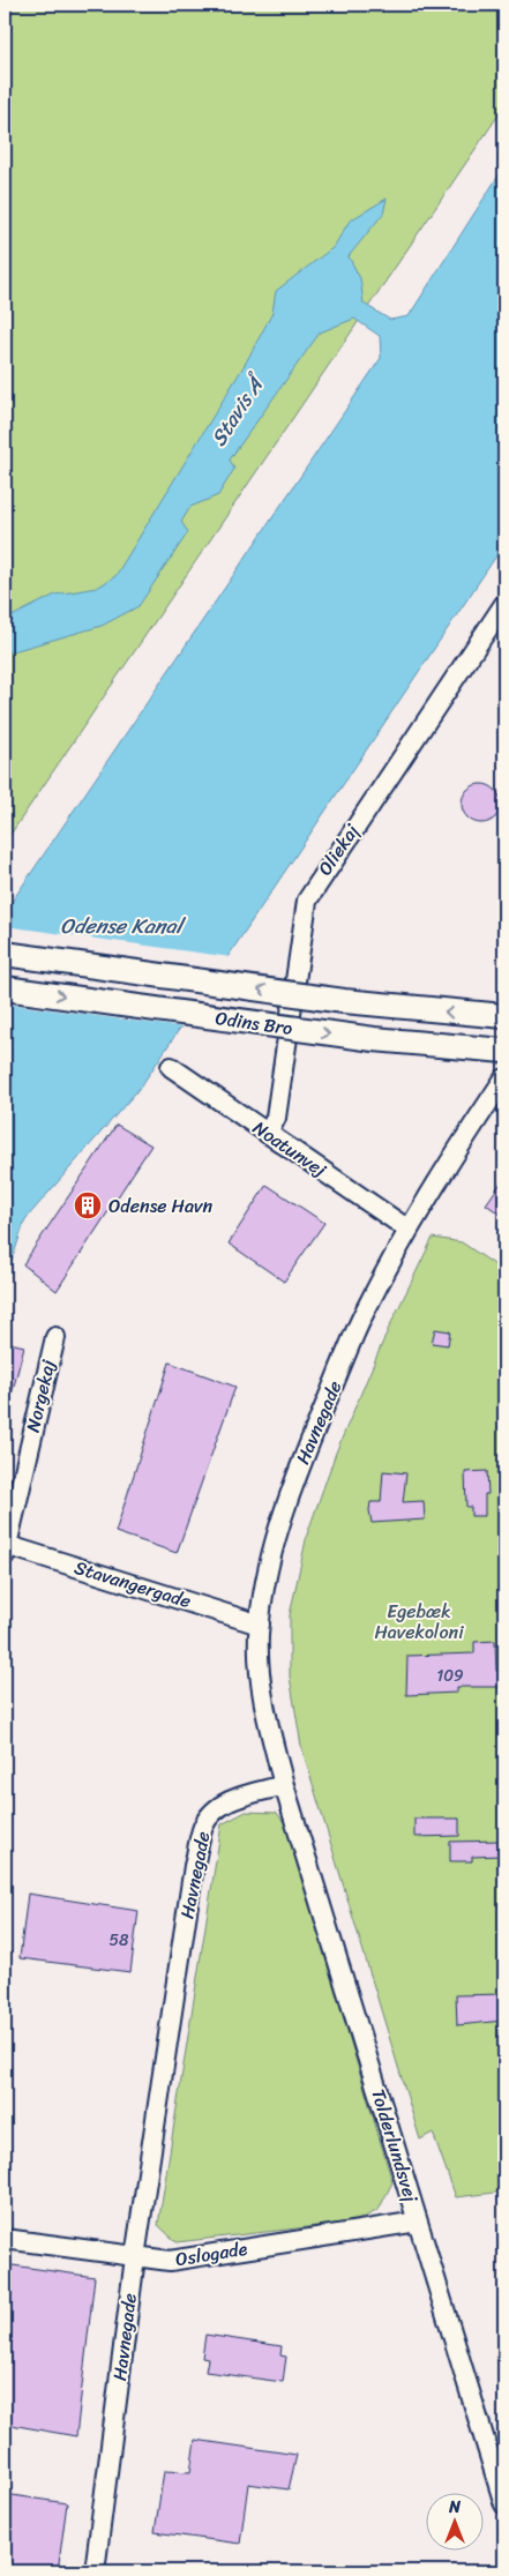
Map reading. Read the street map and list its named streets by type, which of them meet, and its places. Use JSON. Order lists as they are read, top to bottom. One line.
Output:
{"streets":{"main road":["Odins Bro"],"street":["Oliekaj","Noatunvej","Norgekaj","Havnegade","Stavangergade","Tolderlundsvej","Oslogade"]},"crossings":[["Oliekaj","Noatunvej"],["Noatunvej","Havnegade"],["Norgekaj","Stavangergade"],["Havnegade","Stavangergade"],["Havnegade","Tolderlundsvej"],["Havnegade","Oslogade"],["Tolderlundsvej","Oslogade"]],"water":["Stavis Å","Odense Kanal"],"parks":["Egebæk Havekoloni"],"places":{"building":["Odense Havn"]},"house_numbers":["109","58"],"north":"top"}
